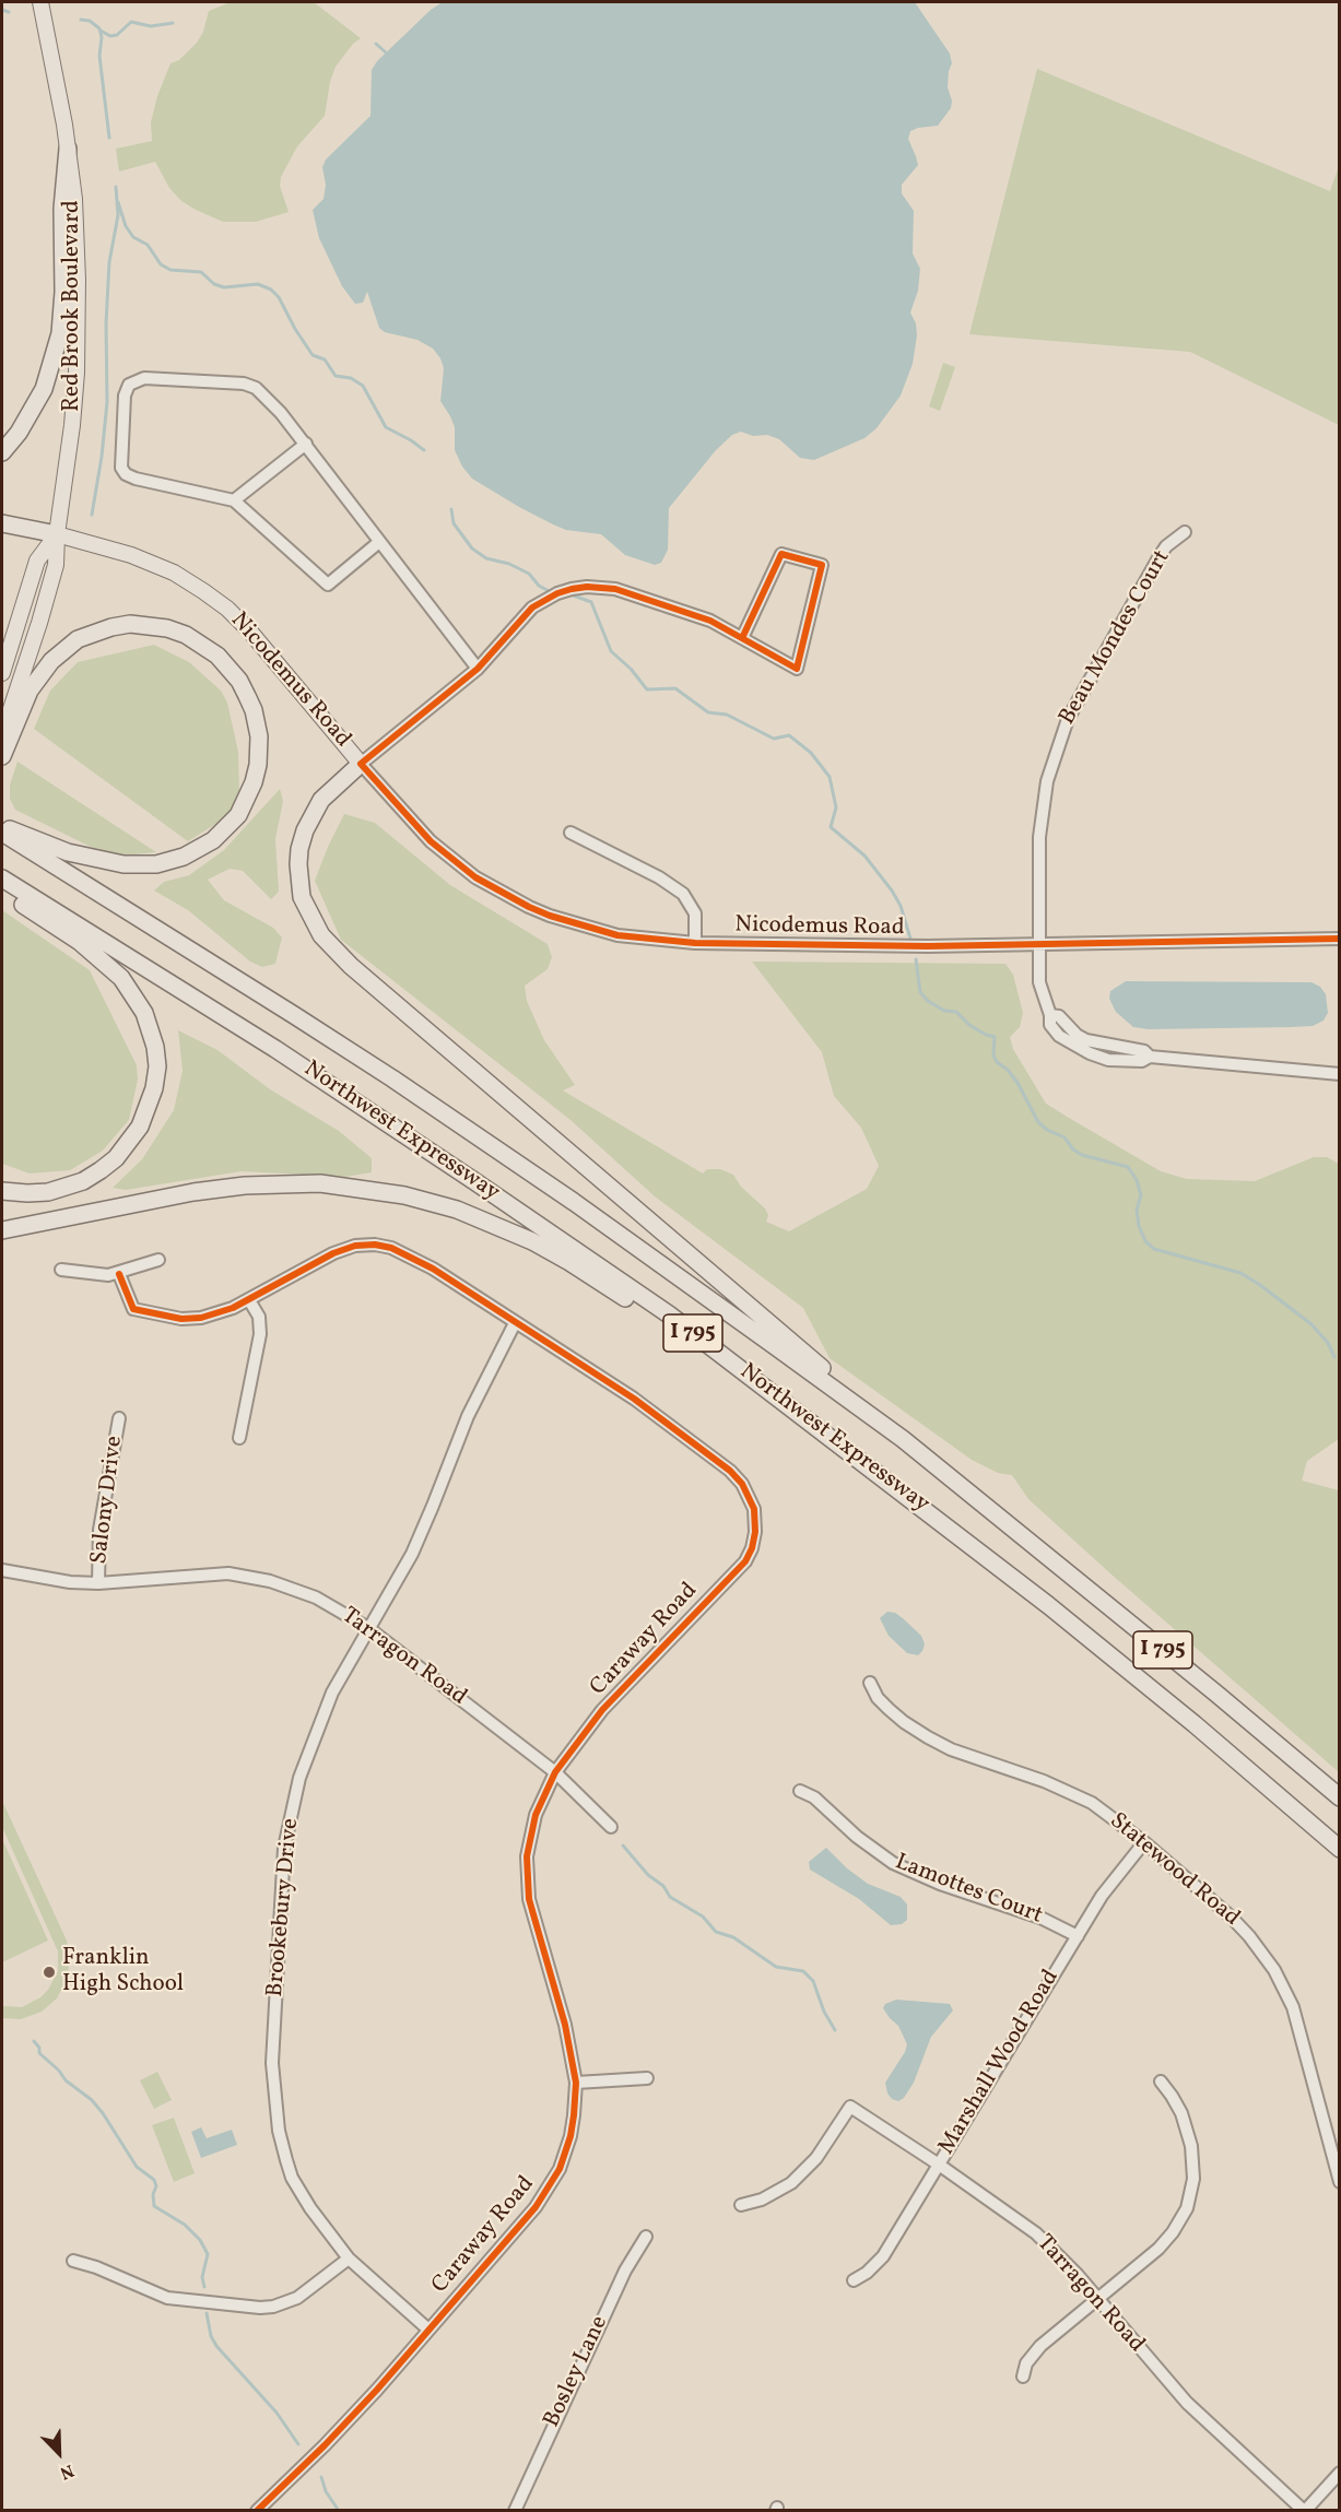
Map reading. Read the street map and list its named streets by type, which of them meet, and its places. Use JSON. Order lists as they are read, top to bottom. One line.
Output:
{"streets":{"highway":["Northwest Expressway","I 795"],"main road":["Red Brook Boulevard","Nicodemus Road"],"street":["Beau Mondes Court","Salony Drive","Caraway Road","Tarragon Road","Statewood Road","Lamottes Court","Brookebury Drive","Marshall Wood Road","Bosley Lane"]},"crossings":[["Red Brook Boulevard","Nicodemus Road"],["Beau Mondes Court","Nicodemus Road"],["Salony Drive","Tarragon Road"],["Caraway Road","Tarragon Road"],["Caraway Road","Brookebury Drive"],["Tarragon Road","Brookebury Drive"],["Tarragon Road","Marshall Wood Road"],["Statewood Road","Marshall Wood Road"],["Lamottes Court","Marshall Wood Road"]],"places":["Franklin High School"],"north":"bottom right"}
